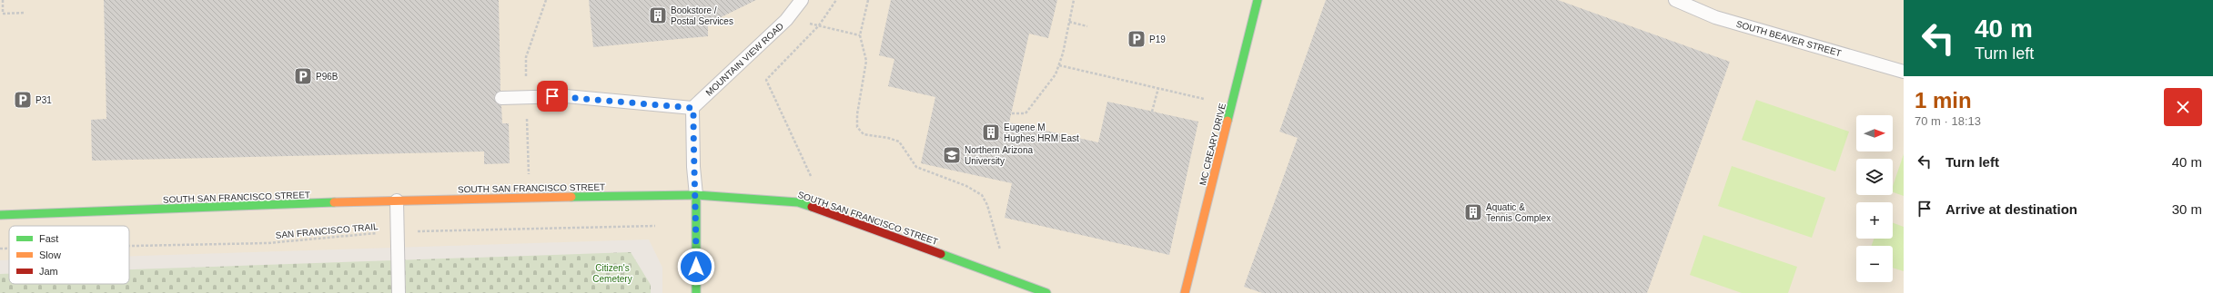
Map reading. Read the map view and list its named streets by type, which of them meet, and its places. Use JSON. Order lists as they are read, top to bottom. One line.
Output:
{"streets":{"street":["MC CREARY DRIVE","SOUTH SAN FRANCISCO STREET"],"lane":["SOUTH BEAVER STREET","MOUNTAIN VIEW ROAD"],"path":["SAN FRANCISCO TRAIL"]},"parks":["Citizen's Cemetery"],"places":{"building":["Bookstore / Postal Services","Eugene M Hughes HRM East","Aquatic & Tennis Complex"],"parking":["P19","P96B","P31"],"school or university":["Northern Arizona University"]},"legend":["Fast","Slow","Jam"],"north":"right","page":{"turn":["40 m","Turn left"],"heading":["1 min","70 m · 18:13"],"map_buttons":["+","−"],"list":[{"name":"Turn left","value":"40 m"},{"name":"Arrive at destination","value":"30 m"}]}}
